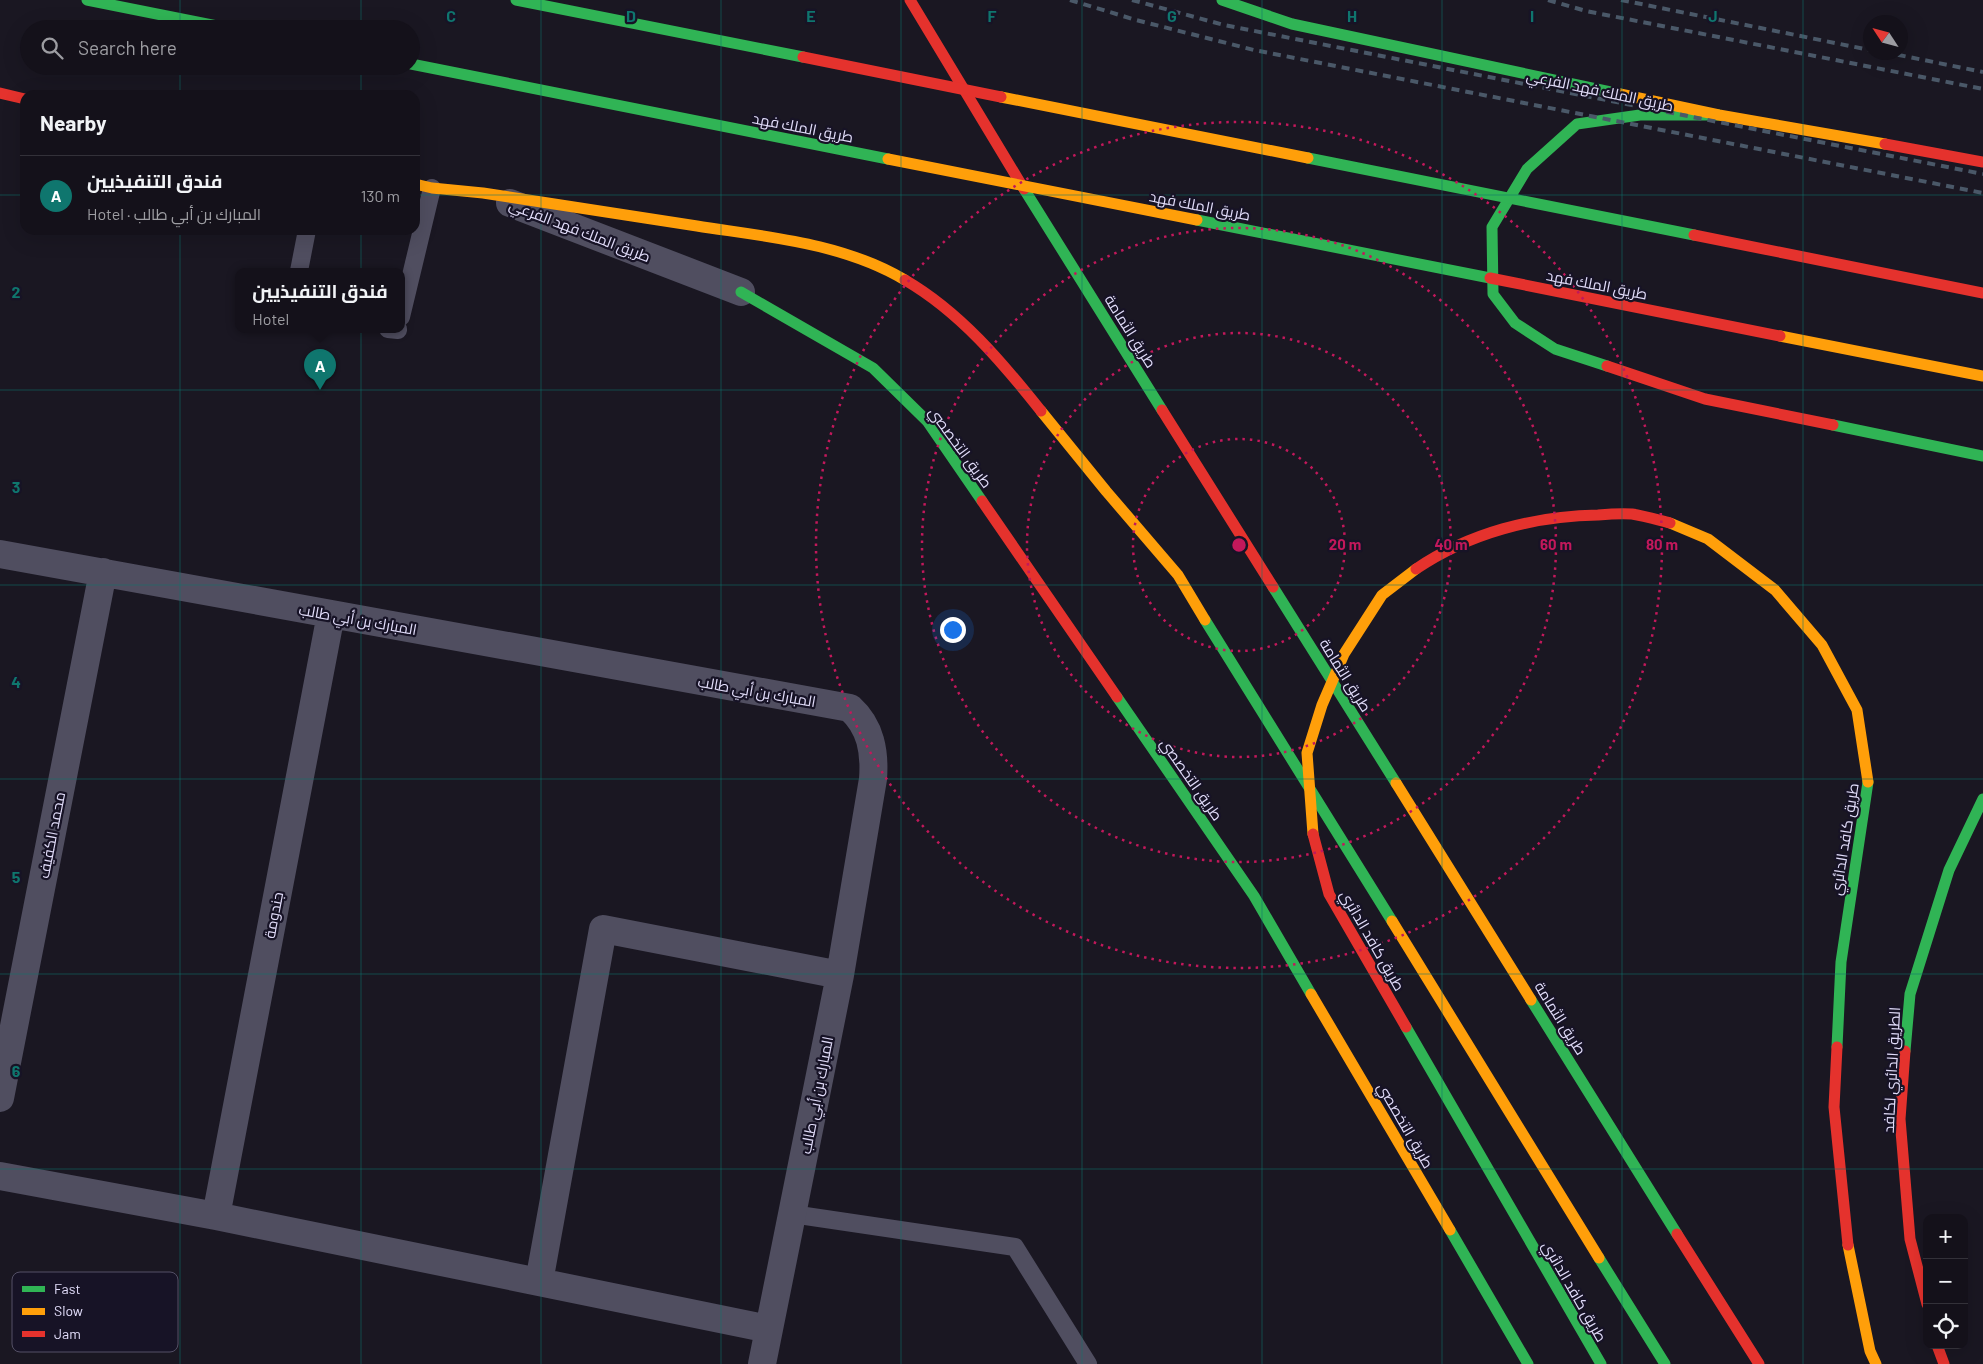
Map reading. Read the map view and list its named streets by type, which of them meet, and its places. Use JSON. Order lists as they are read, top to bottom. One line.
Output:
{"streets":{"main road":["طريق الملك فهد الفرعي","طريق الملك فهد","طريق الثمامة","طريق التخصصي","طريق كافد الدائري","الطريق الدائري لكافد"],"street":["المبارك بن أبي طالب","محمد الكفيف","جندومة"]},"crossings":[["طريق الملك فهد الفرعي","طريق التخصصي"],["المبارك بن أبي طالب","محمد الكفيف"],["المبارك بن أبي طالب","جندومة"]],"legend":["Fast","Slow","Jam"],"north":"top left","page":{"search":"Search here","heading":"Nearby","list":[{"mark":"A","name":"فندق التنفيذيين","note":"Hotel · المبارك بن أبي طالب","value":"130 m"}],"popup":["فندق التنفيذيين","Hotel"],"pins":"A","map_buttons":["+","−"]},"grid":{"columns":["C","D","E","F","G","H","I","J"],"rows":["2","3","4","5","6"]},"rings":["20 m","40 m","60 m","80 m"]}
